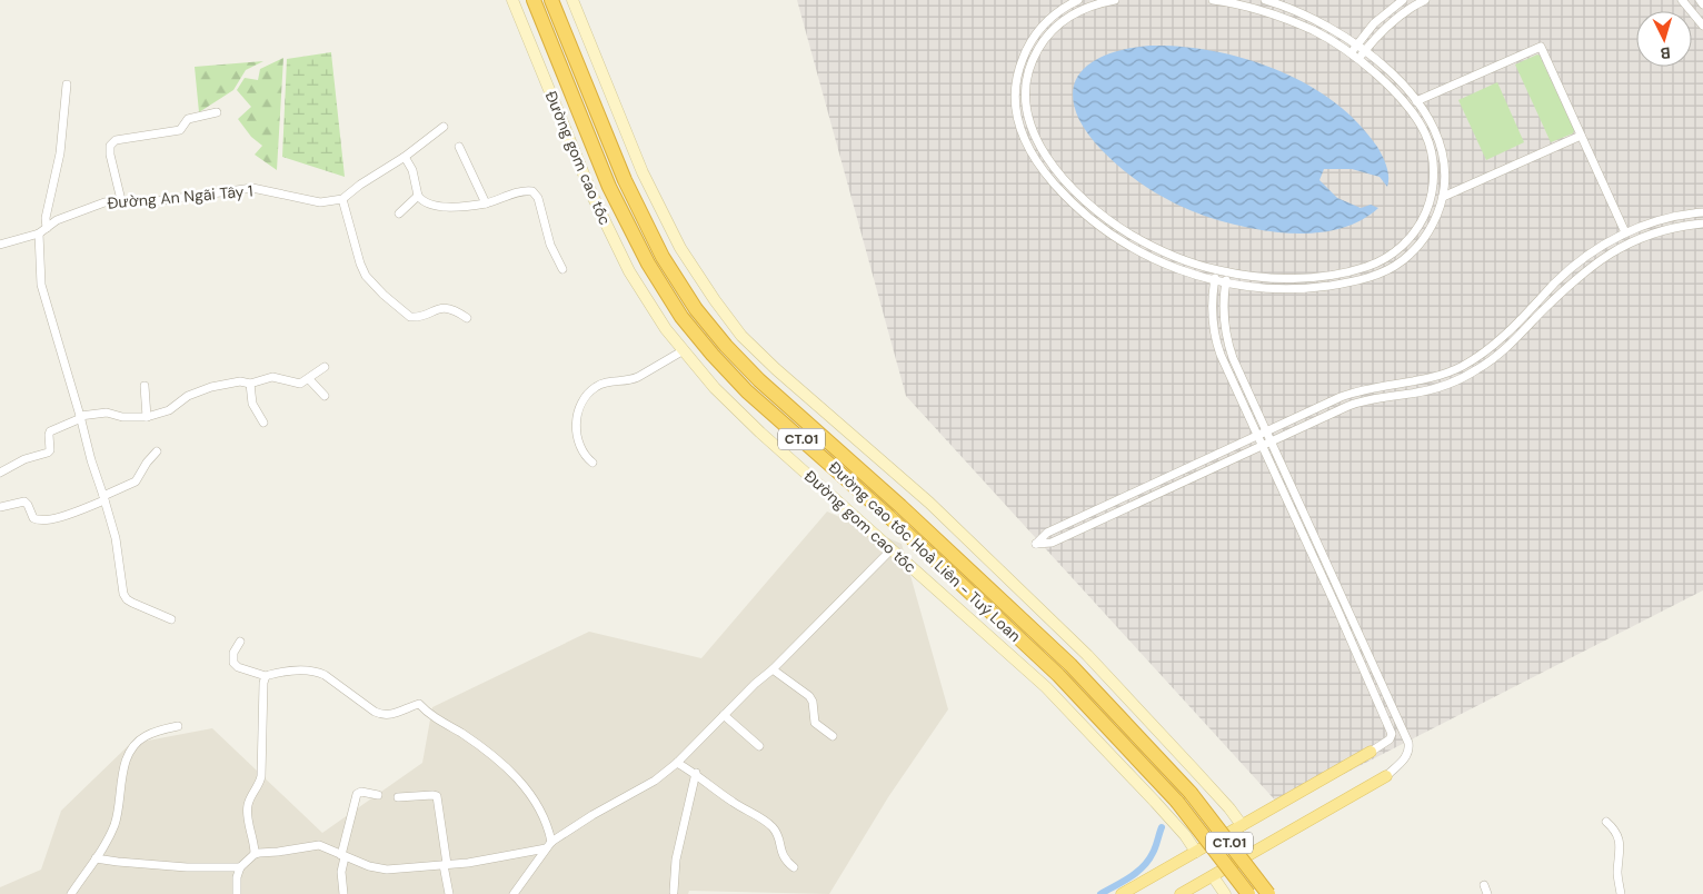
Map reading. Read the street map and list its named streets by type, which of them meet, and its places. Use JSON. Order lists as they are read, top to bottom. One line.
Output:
{"streets":{"highway":["CT.01","Đường cao tốc Hoà Liên - Tuý Loan"],"main road":["Đường gom cao tốc"],"street":["Đường An Ngãi Tây 1"]},"north":"bottom"}
